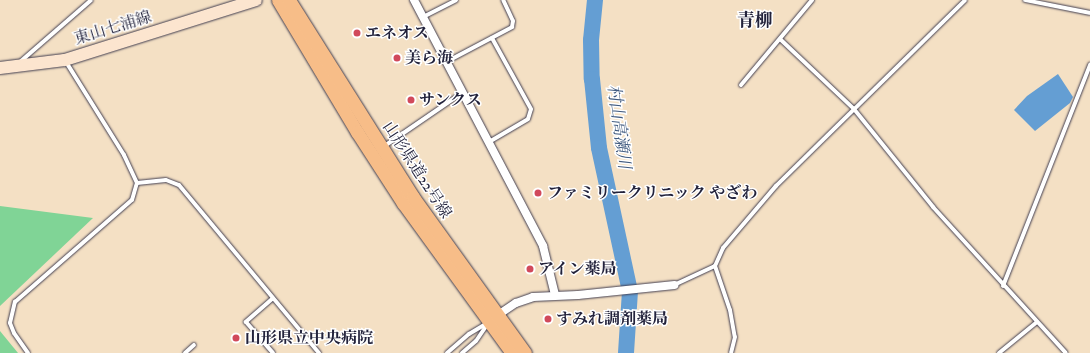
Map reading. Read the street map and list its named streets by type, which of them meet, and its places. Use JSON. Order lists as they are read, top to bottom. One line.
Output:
{"streets":{"main road":["東山七浦線","山形県道22号線"]},"districts":["青柳"],"water":["村山高瀬川"],"places":["エネオス","美ら海","サンクス","ファミリークリニック やざわ","アイン薬局","すみれ調剤薬局","山形県立中央病院"]}
